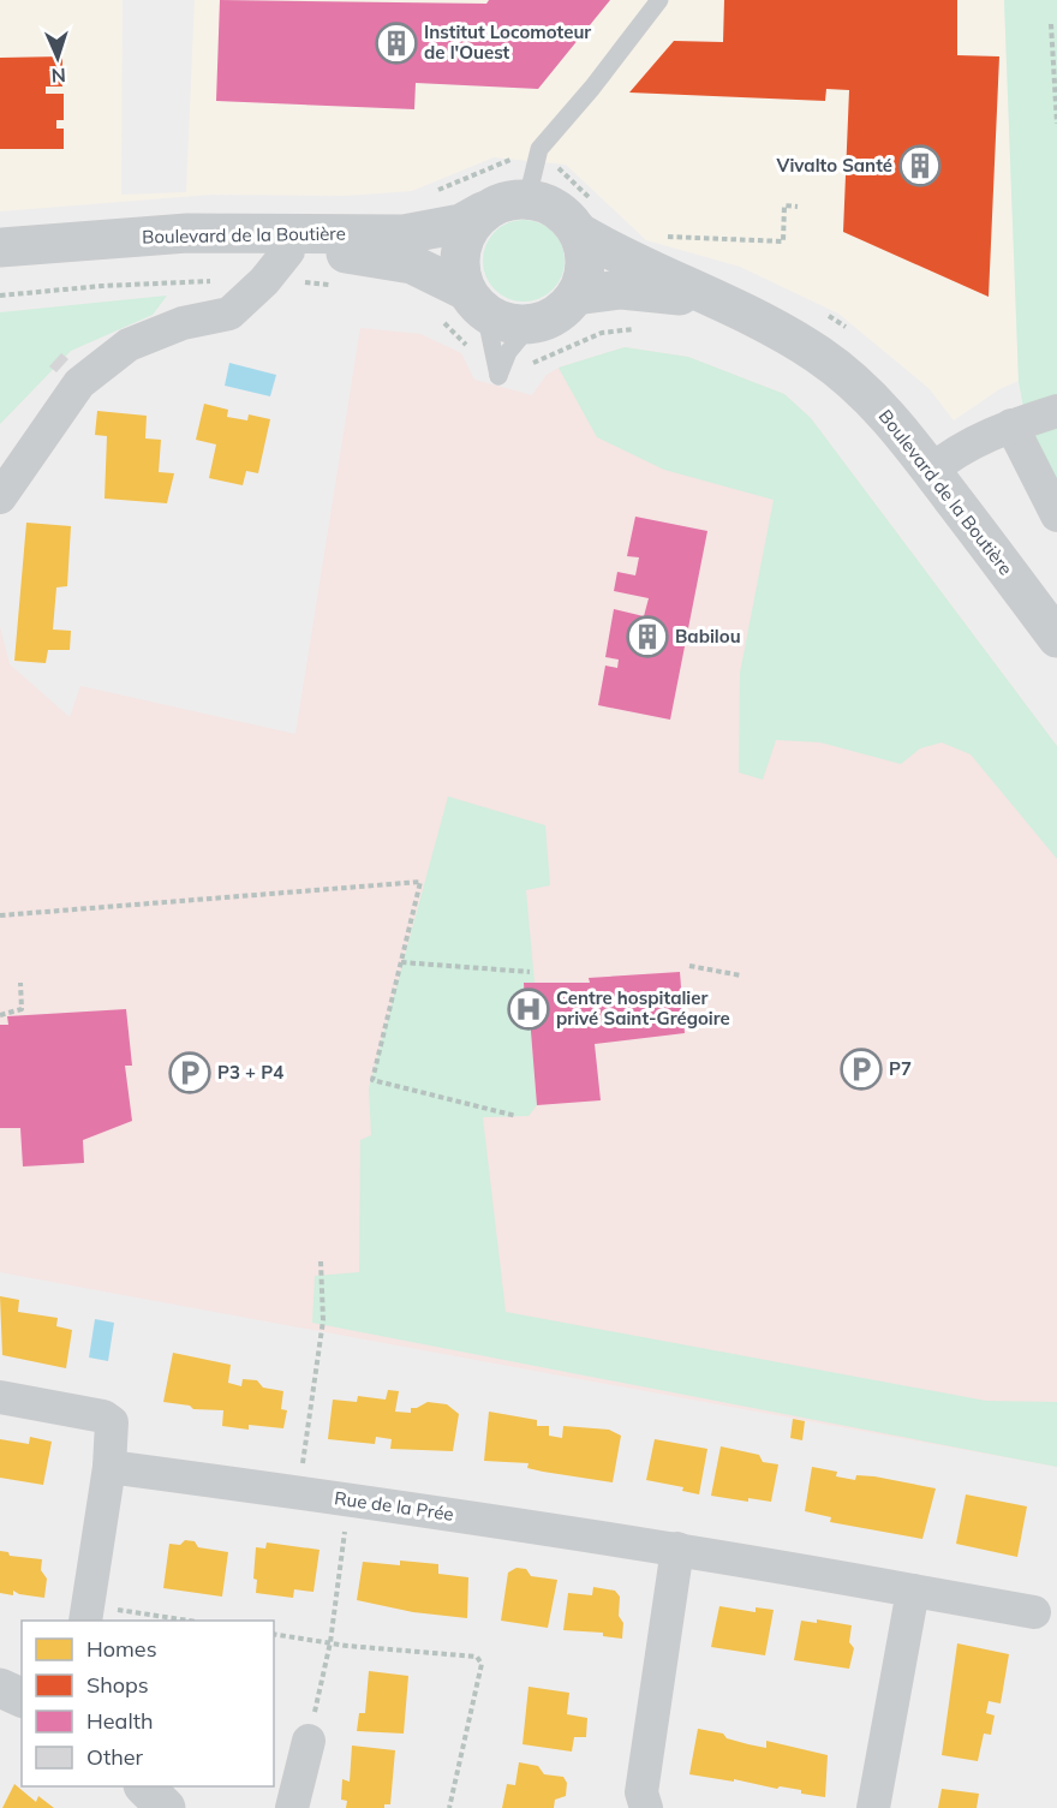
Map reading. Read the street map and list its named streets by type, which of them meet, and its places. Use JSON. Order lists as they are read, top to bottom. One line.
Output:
{"streets":{"street":["Boulevard de la Boutière","Rue de la Prée"]},"places":{"building":["Institut Locomoteur de l'Ouest","Vivalto Santé","Babilou"],"hospital":["Centre hospitalier privé Saint-Grégoire"],"parking":["P7","P3 + P4"]},"legend":["Homes","Shops","Health","Other"],"north":"bottom"}
